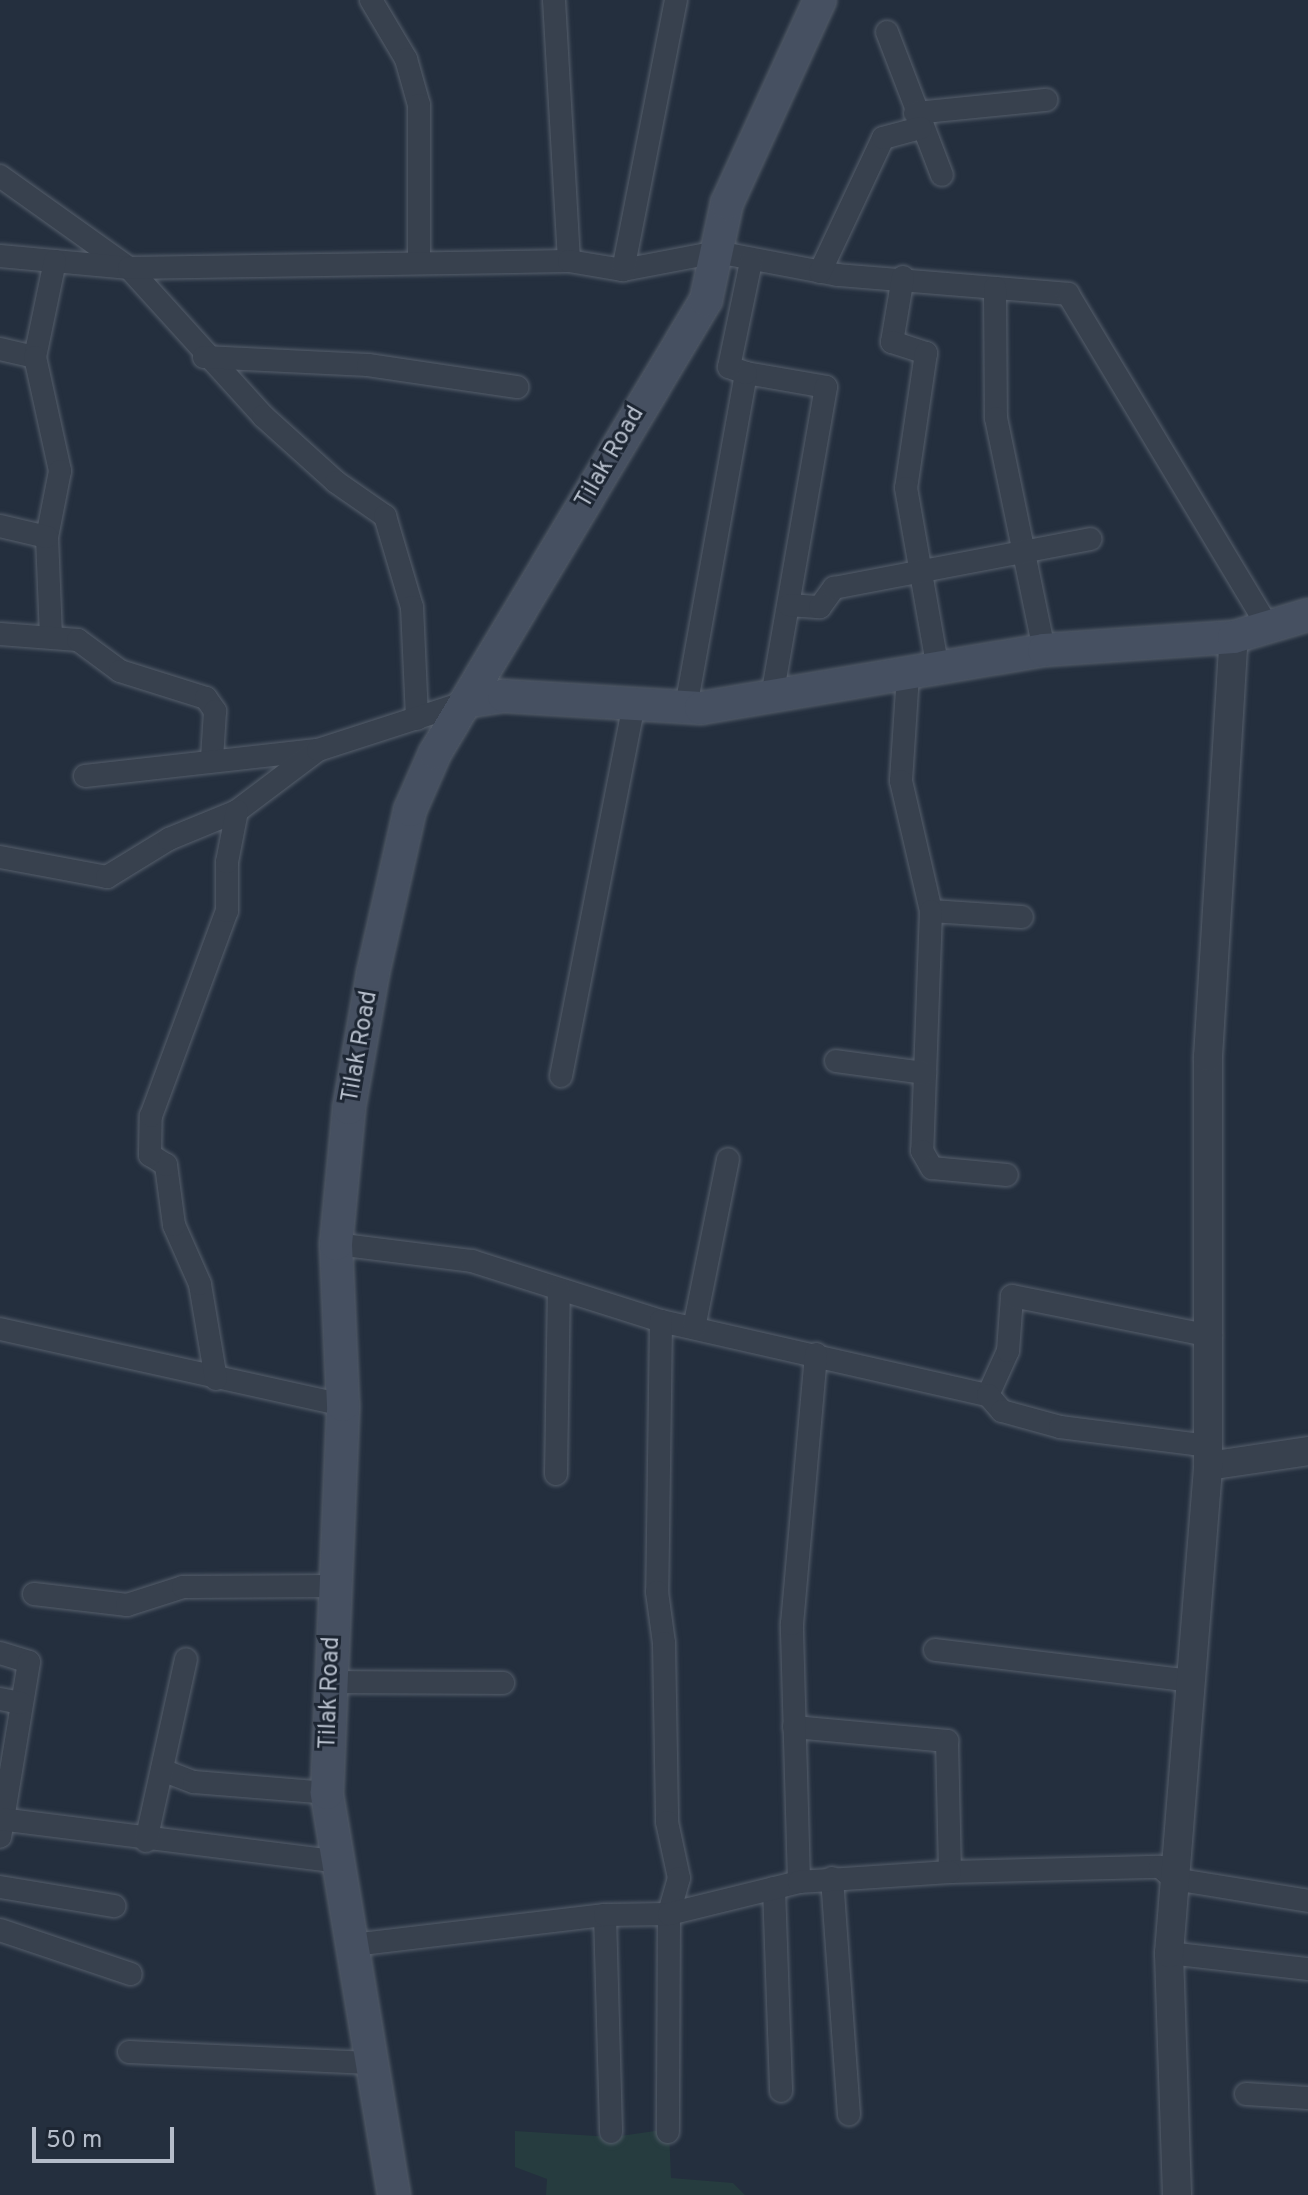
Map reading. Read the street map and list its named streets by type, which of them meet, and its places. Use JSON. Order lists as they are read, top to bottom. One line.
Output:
{"streets":{"main road":["Tilak Road"]},"scale_bar":"50 m"}
